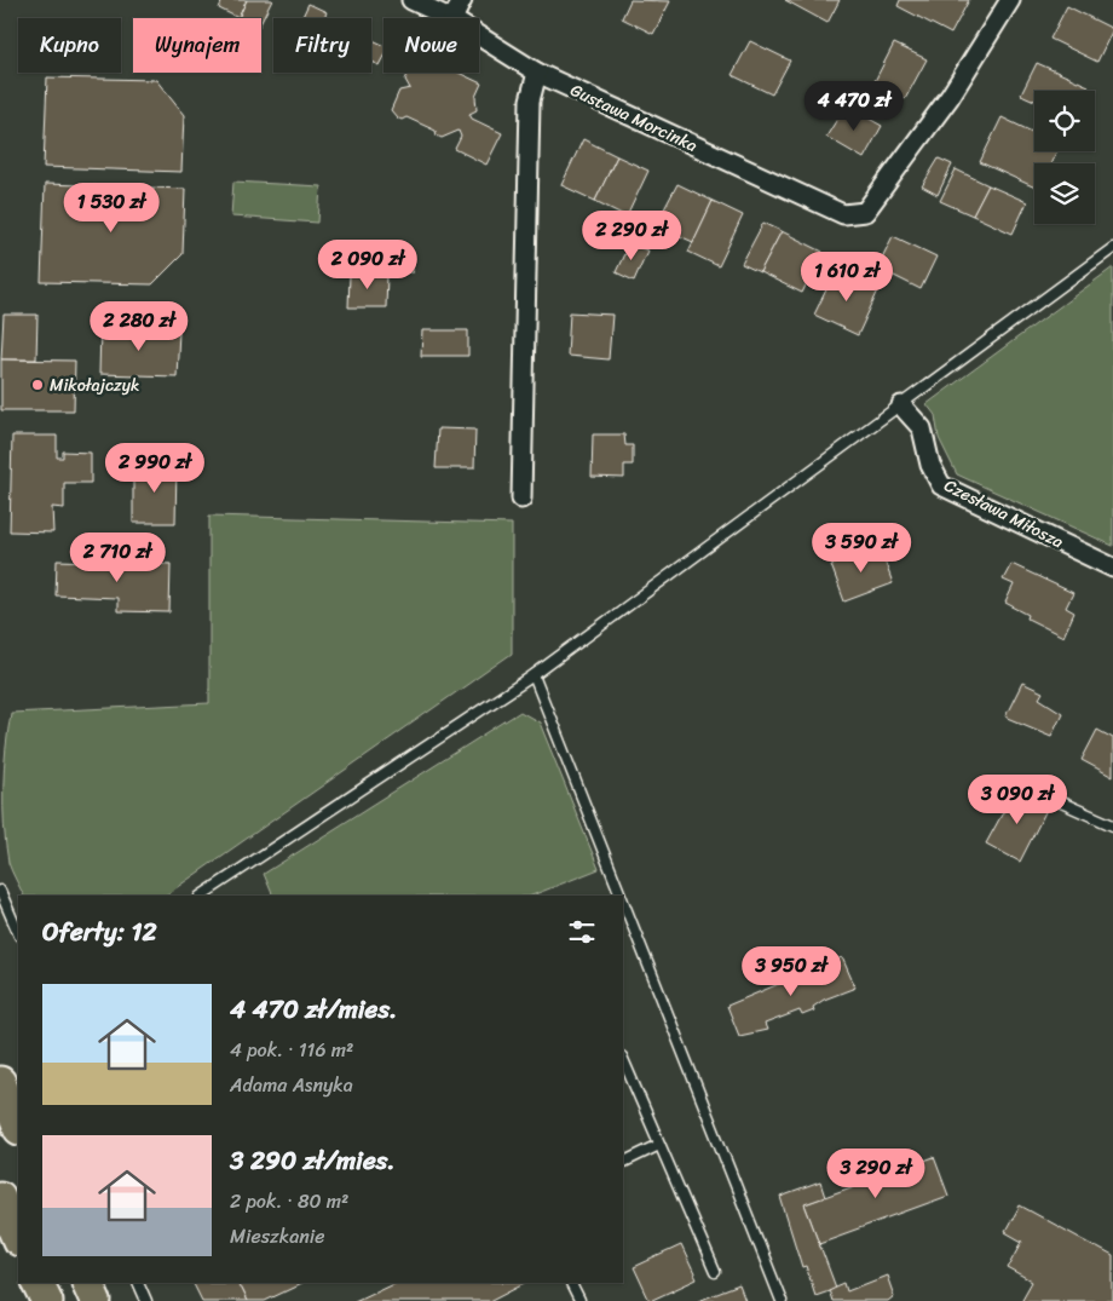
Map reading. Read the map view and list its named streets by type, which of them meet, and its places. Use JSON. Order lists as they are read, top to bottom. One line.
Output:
{"streets":{"street":["Gustawa Morcinka","Czesława Miłosza"]},"places":["Mikołajczyk"],"page":{"chip":["Kupno","Wynajem","Filtry","Nowe"],"price":["4 470 zł","1 530 zł","2 290 zł","2 090 zł","1 610 zł","2 280 zł","2 990 zł","3 590 zł","2 710 zł","3 090 zł","3 950 zł","3 290 zł"],"heading":"Oferty: 12","list":[{"name":"4 470 zł/mies.","note":"4 pok. · 116 m² · Adama Asnyka"},{"name":"3 290 zł/mies.","note":"2 pok. · 80 m² · Mieszkanie"}]}}
